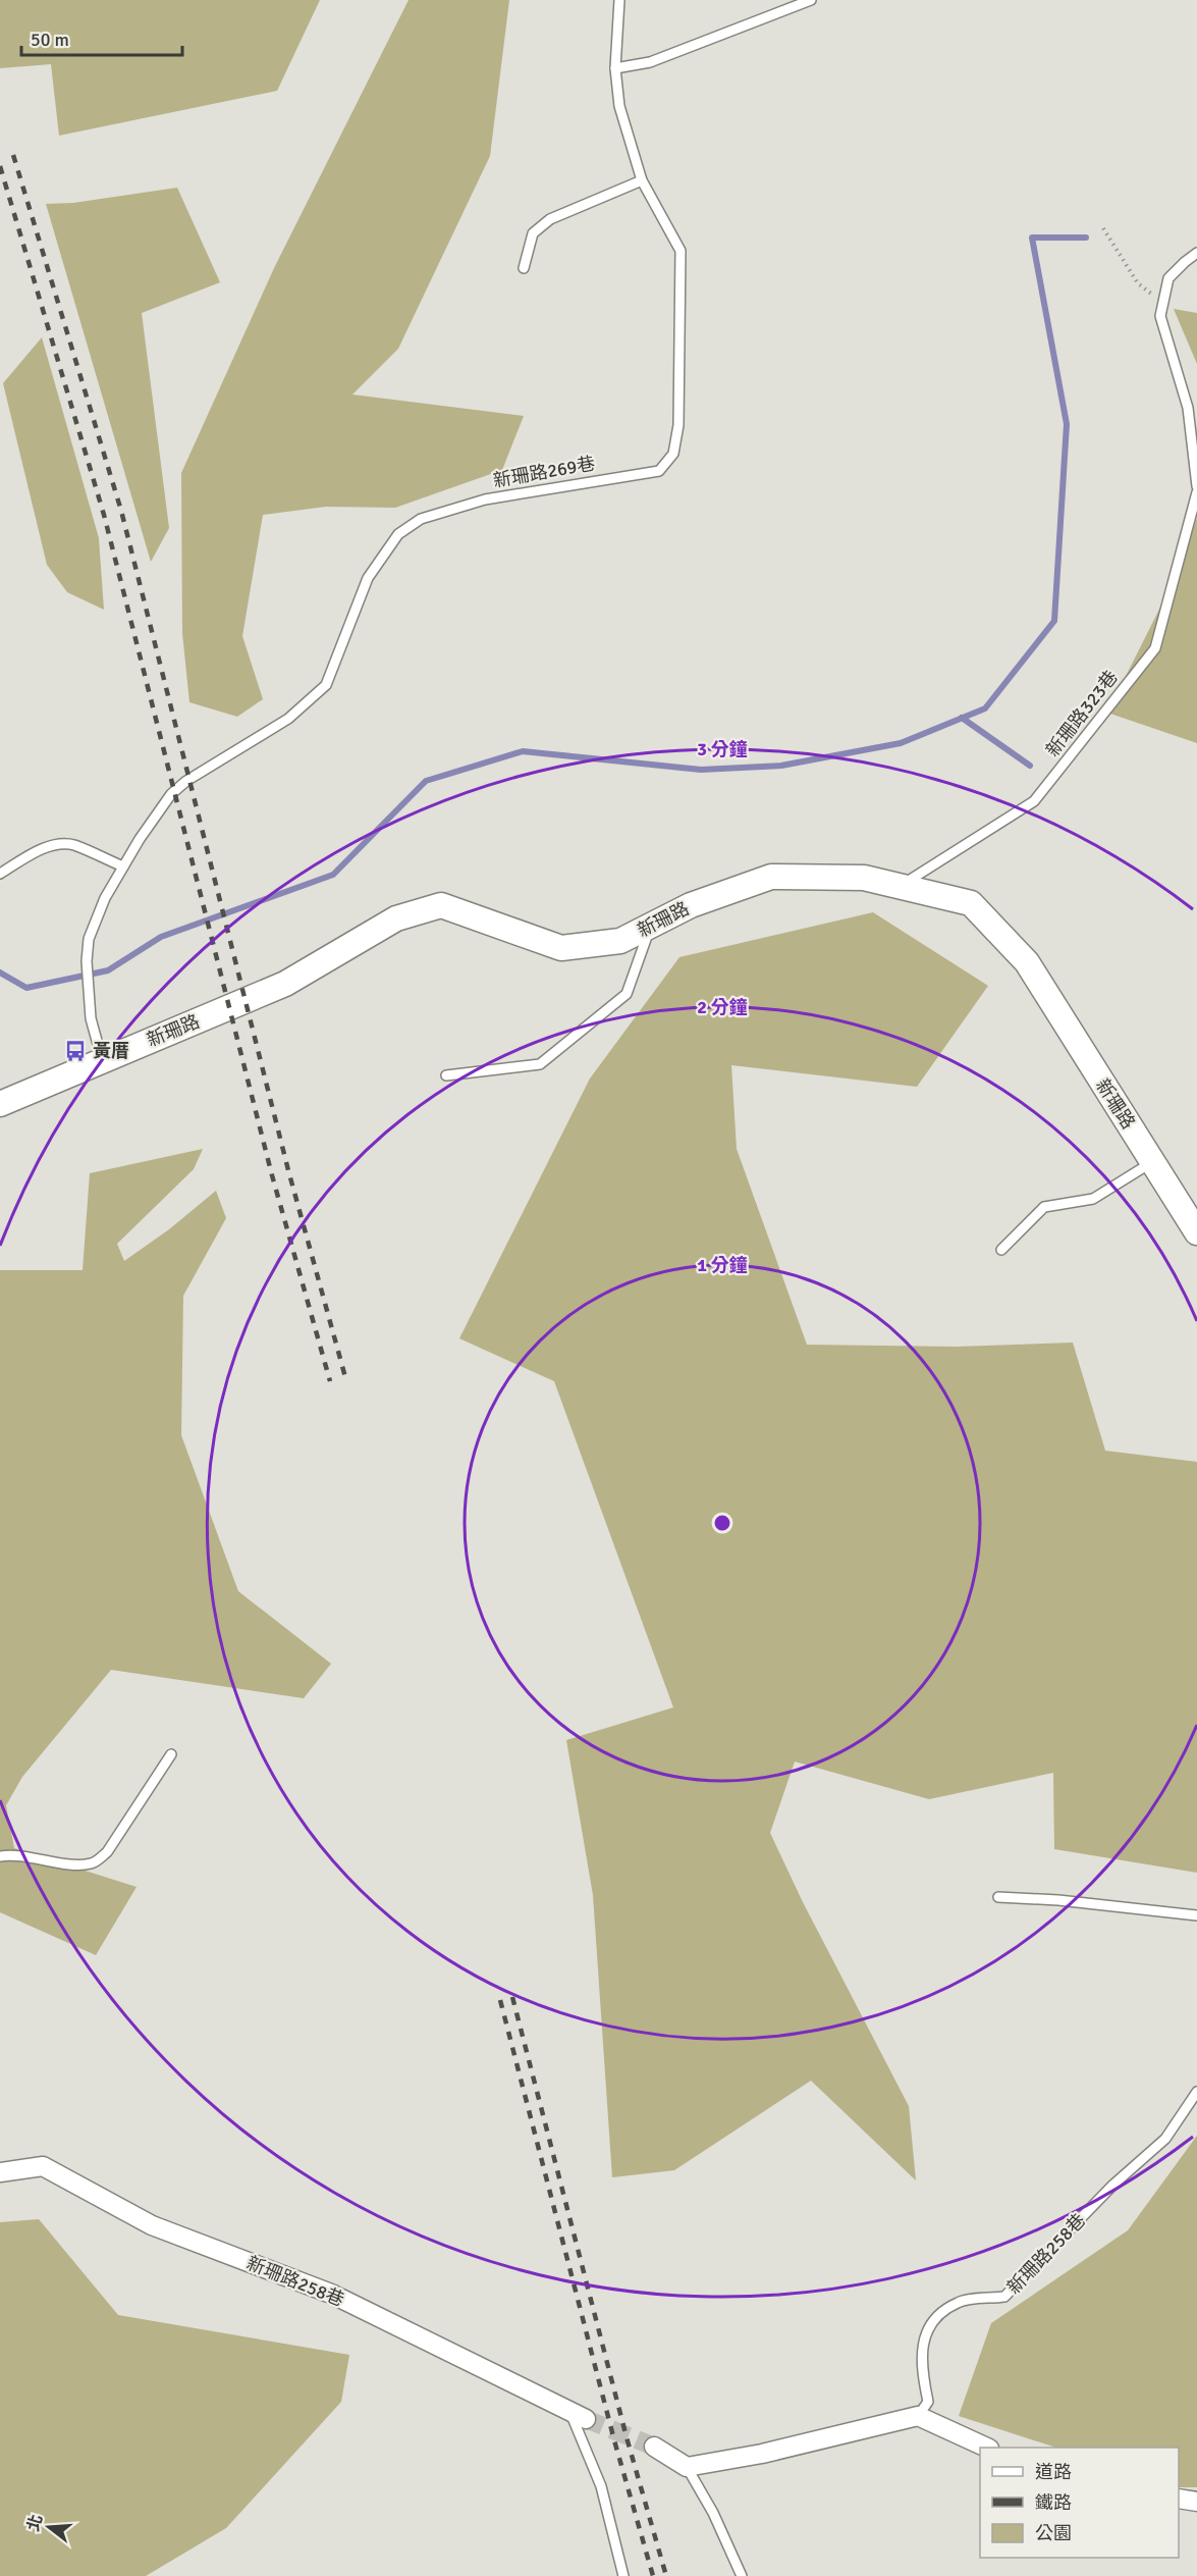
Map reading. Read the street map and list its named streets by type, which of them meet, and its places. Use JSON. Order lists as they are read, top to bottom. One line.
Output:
{"streets":{"street":["新珊路","新珊路258巷"],"lane":["新珊路269巷","新珊路323巷"]},"crossings":[["新珊路269巷","新珊路"],["新珊路323巷","新珊路"]],"places":{"bus stop":["黃厝"]},"legend":["道路","鐵路","公園"],"scale_bar":"50 m","north":"left","rings":["3 分鐘","2 分鐘","1 分鐘"]}
